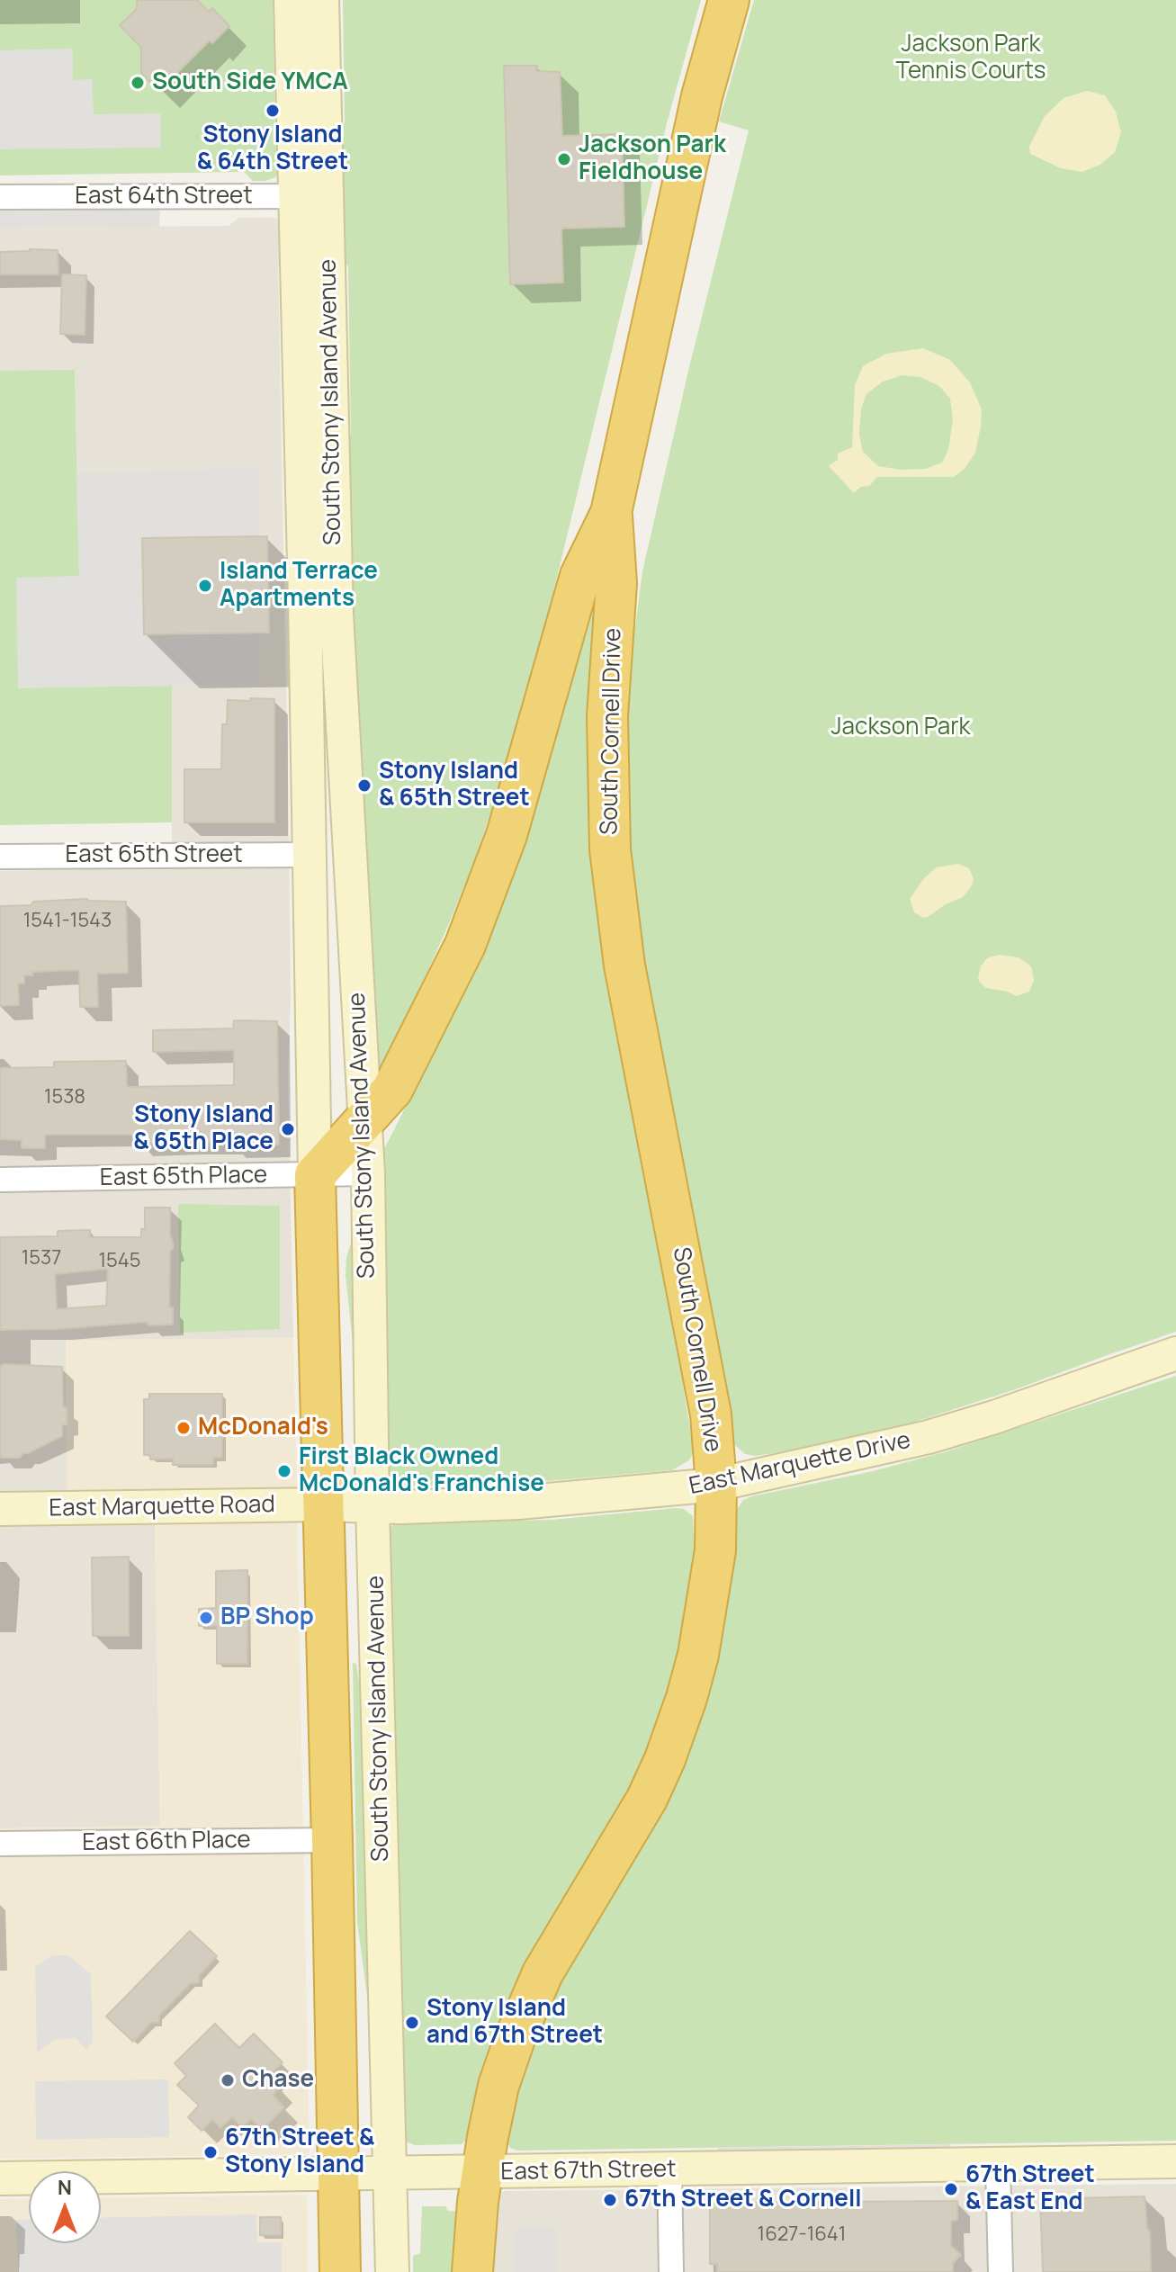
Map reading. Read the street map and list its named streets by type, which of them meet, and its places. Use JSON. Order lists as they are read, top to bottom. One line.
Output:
{"streets":{"highway":["South Stony Island Avenue","South Cornell Drive"],"main road":["East Marquette Drive","East Marquette Road","East 67th Street"],"street":["East 64th Street","East 65th Street","East 65th Place","East 66th Place"]},"crossings":[["East 64th Street","South Stony Island Avenue"],["South Stony Island Avenue","South Cornell Drive"],["South Stony Island Avenue","East 65th Street"],["South Stony Island Avenue","East 65th Place"],["South Stony Island Avenue","East Marquette Drive"],["South Stony Island Avenue","East Marquette Road"],["South Stony Island Avenue","East 66th Place"],["South Stony Island Avenue","East 67th Street"],["South Cornell Drive","East 65th Place"],["South Cornell Drive","East Marquette Drive"],["South Cornell Drive","East 67th Street"],["East Marquette Drive","East Marquette Road"]],"parks":["Jackson Park Tennis Courts","Jackson Park"],"places":["South Side YMCA","Stony Island & 64th Street","Jackson Park Fieldhouse","Island Terrace Apartments","Stony Island & 65th Street","Stony Island & 65th Place","McDonald's","First Black Owned McDonald's Franchise","BP Shop","Stony Island and 67th Street","Chase","67th Street & Stony Island","67th Street & East End","67th Street & Cornell"],"house_numbers":["1541-1543","1538","1537","1545","1627-1641"],"north":"top"}
